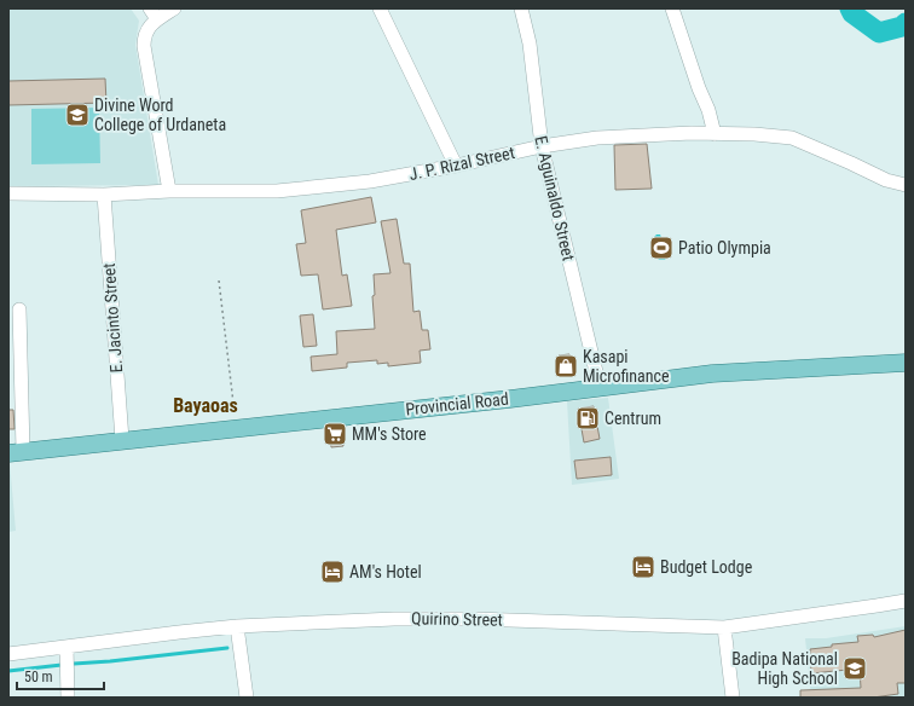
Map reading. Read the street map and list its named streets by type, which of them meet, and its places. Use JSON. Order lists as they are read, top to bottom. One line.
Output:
{"streets":{"main road":["Provincial Road"],"street":["J. P. Rizal Street","E. Aguinaldo Street","E. Jacinto Street","Quirino Street"]},"crossings":[["J. P. Rizal Street","E. Aguinaldo Street"],["J. P. Rizal Street","E. Jacinto Street"],["E. Aguinaldo Street","Provincial Road"],["E. Jacinto Street","Provincial Road"]],"districts":["Bayaoas"],"places":{"school or university":["Divine Word College of Urdaneta","Badipa National High School"],"sports":["Patio Olympia"],"shop":["Kasapi Microfinance"],"fuel station":["Centrum"],"supermarket":["MM's Store"],"hotel":["Budget Lodge","AM's Hotel"]},"scale_bar":"50 m"}
